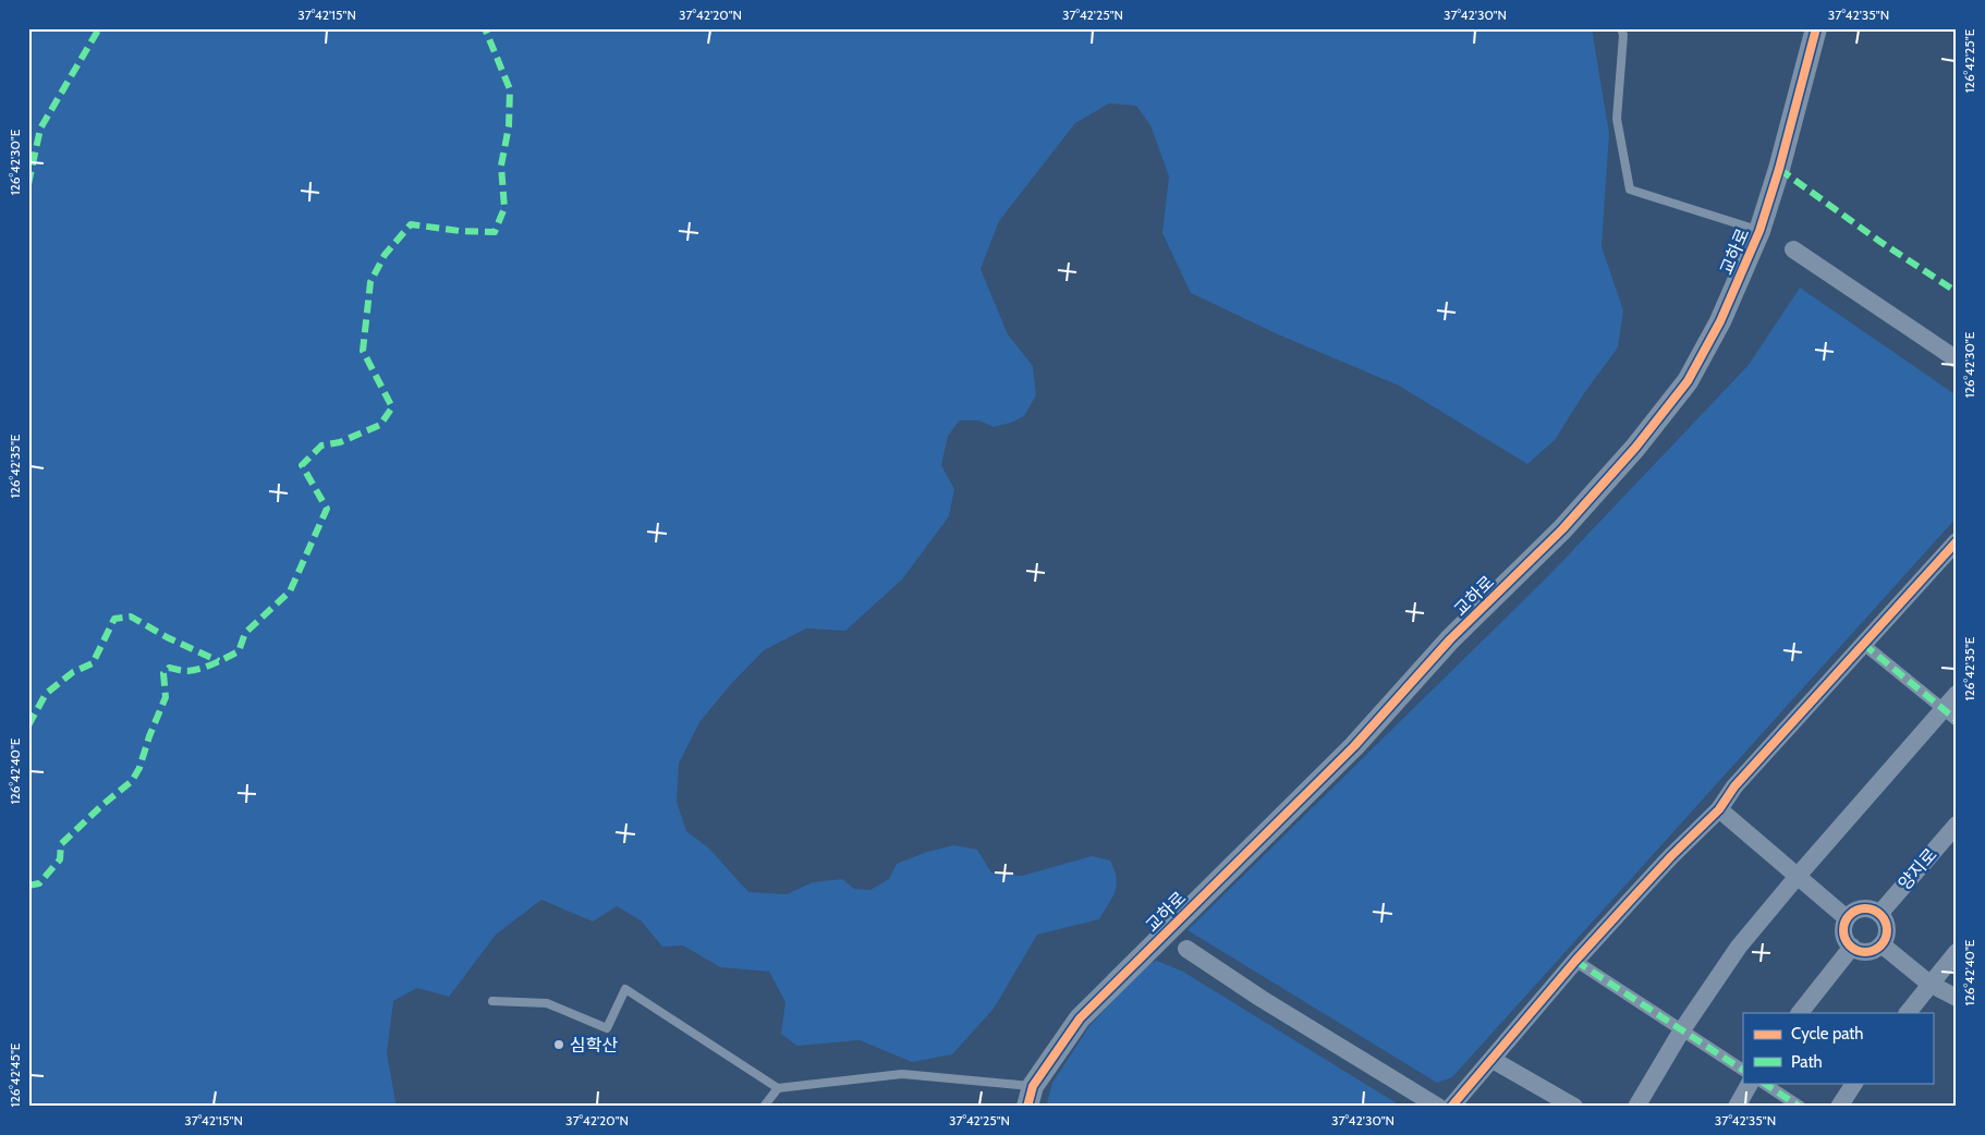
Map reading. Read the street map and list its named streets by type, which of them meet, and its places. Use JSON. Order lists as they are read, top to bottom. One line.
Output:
{"streets":{"street":["교하로","양지로"]},"places":["심학산"],"legend":["Cycle path","Path"],"coordinates":["37°42'15\"N","37°42'20\"N","37°42'25\"N","37°42'30\"N","37°42'35\"N","126°42'25\"E","126°42'30\"E","126°42'35\"E","126°42'40\"E","126°42'45\"E"]}
